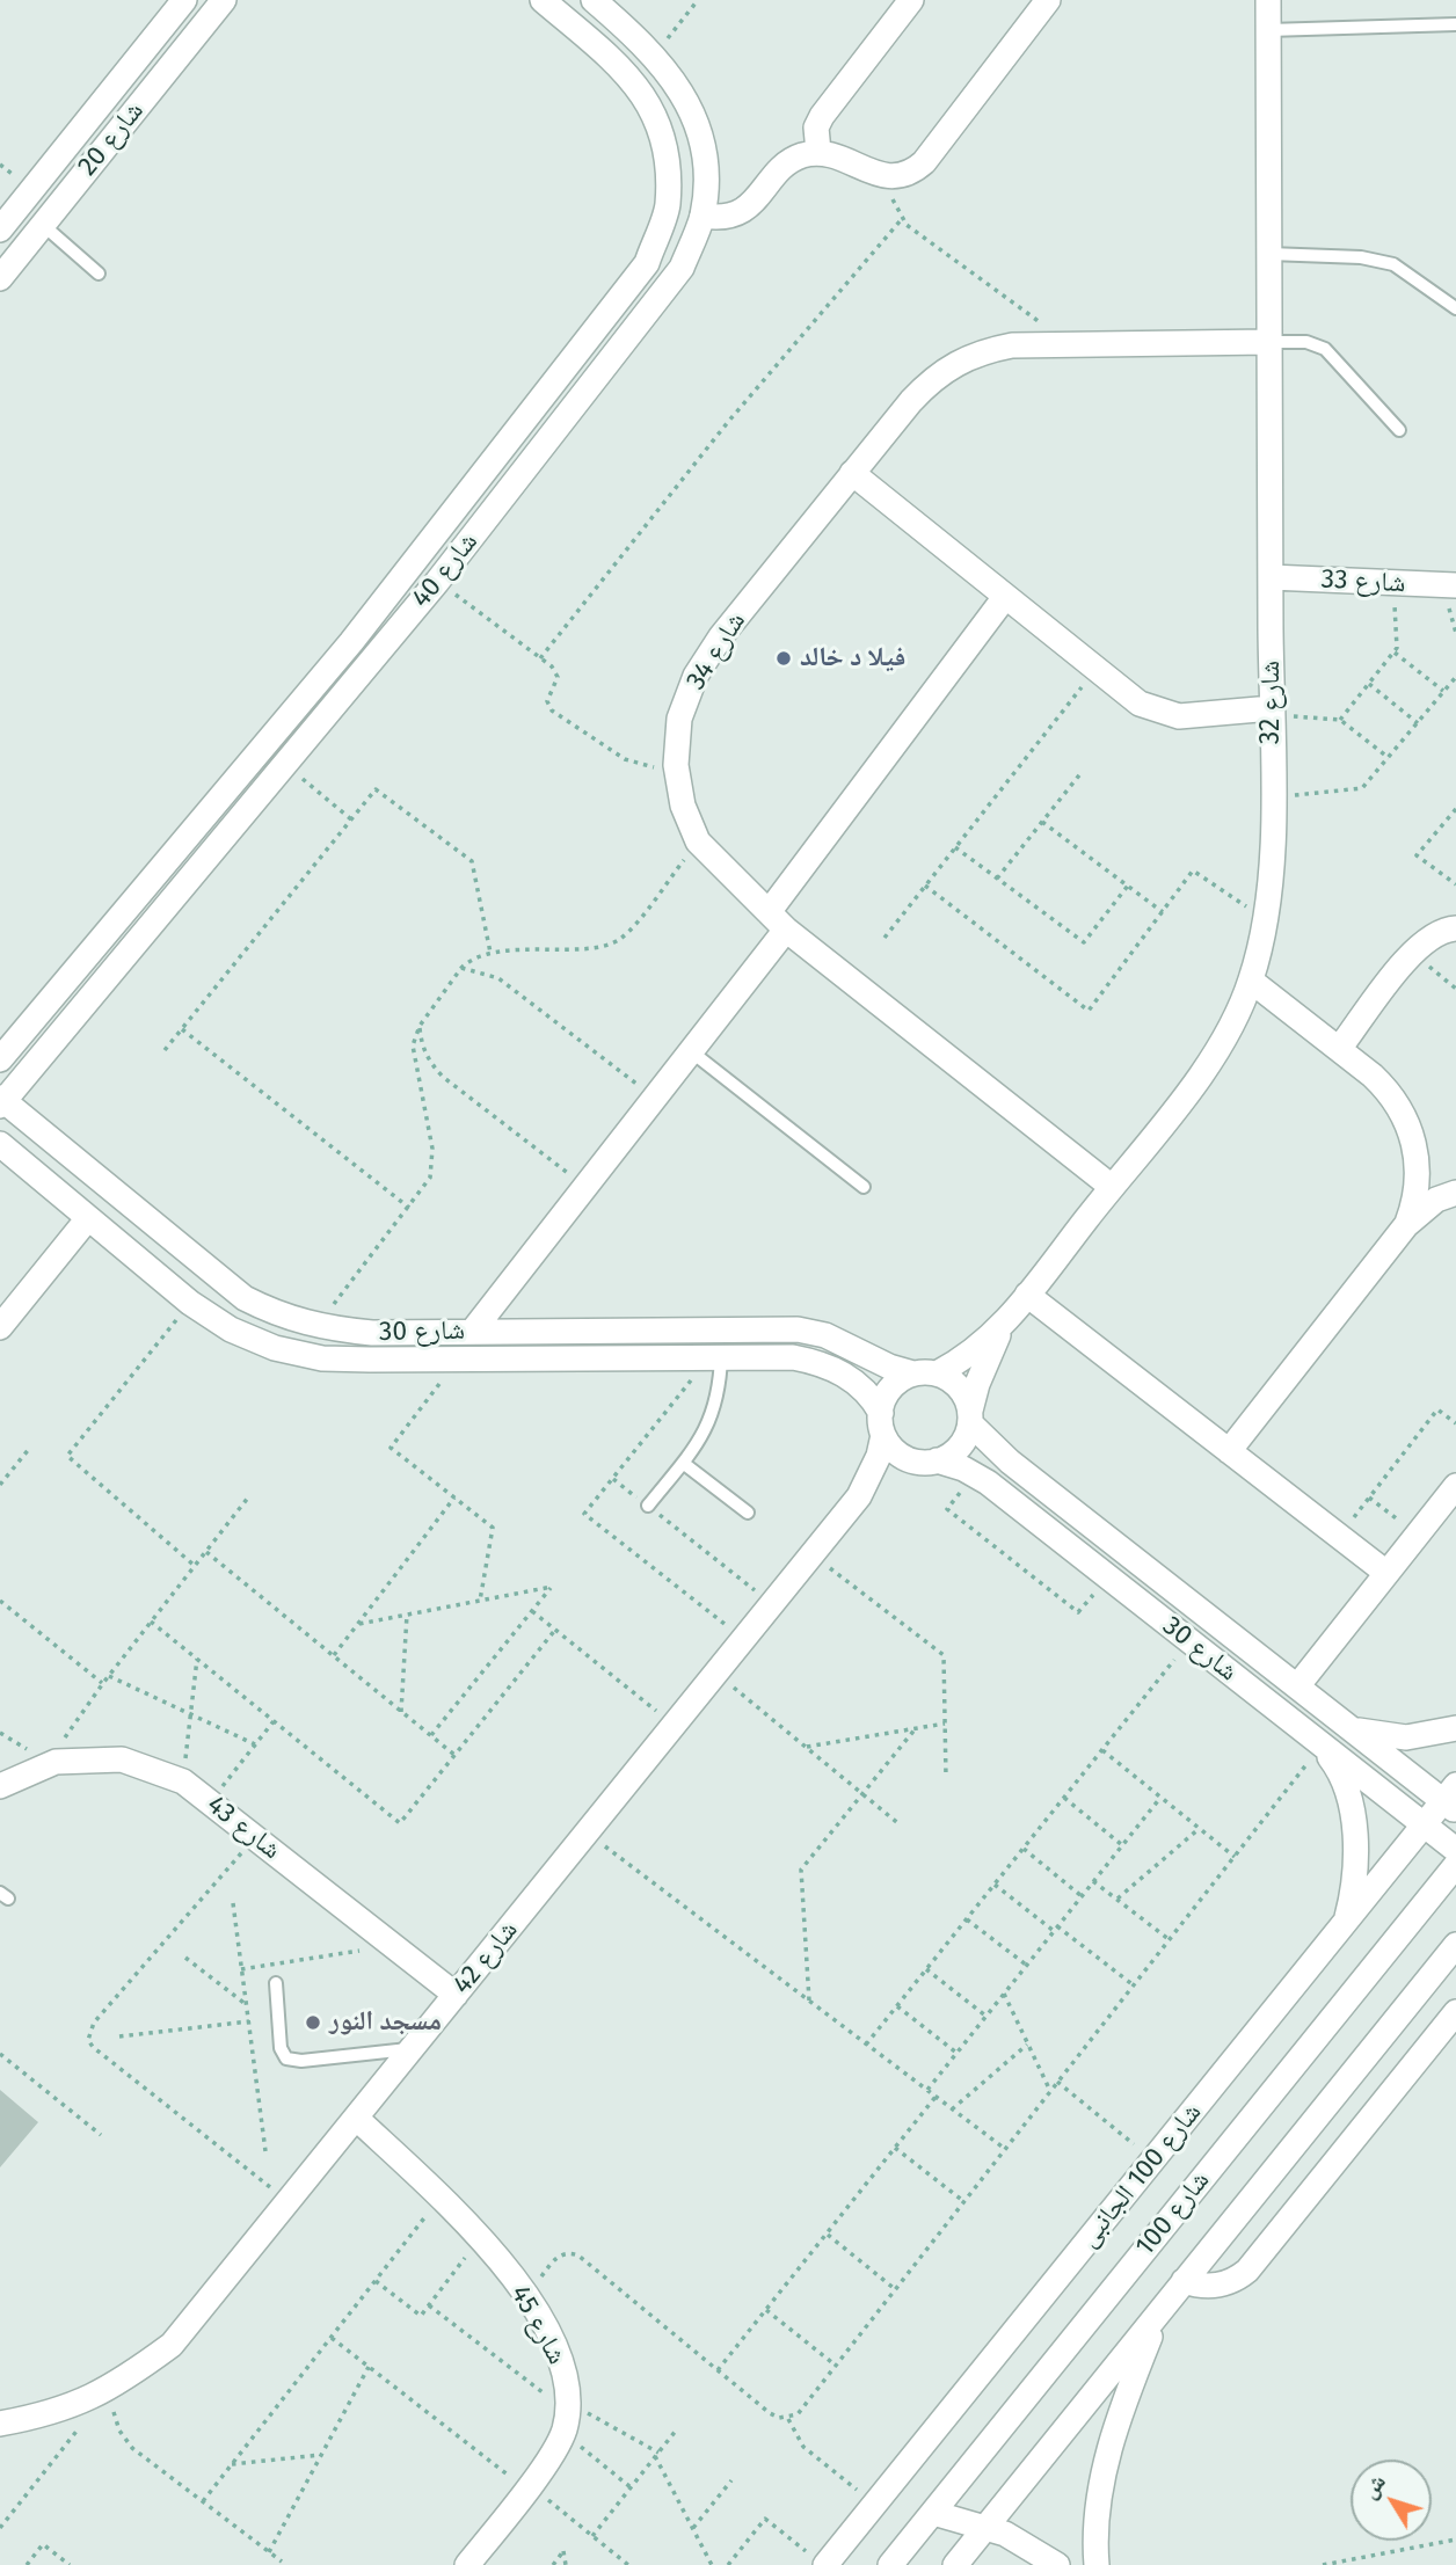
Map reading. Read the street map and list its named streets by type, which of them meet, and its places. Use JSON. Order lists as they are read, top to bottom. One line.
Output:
{"streets":{"street":["شارع 20","شارع 40","شارع 33","شارع 34","شارع 32","شارع 30","شارع 43","شارع 42","شارع 100 الجانبى","شارع 100","شارع 45"]},"crossings":[["شارع 40","شارع 30"],["شارع 33","شارع 32"],["شارع 34","شارع 32"],["شارع 32","شارع 30"],["شارع 32","شارع 42"],["شارع 30","شارع 42"],["شارع 30","شارع 100 الجانبى"],["شارع 43","شارع 42"],["شارع 42","شارع 45"]],"places":["فيلا د خالد","مسجد النور"],"north":"top left"}
